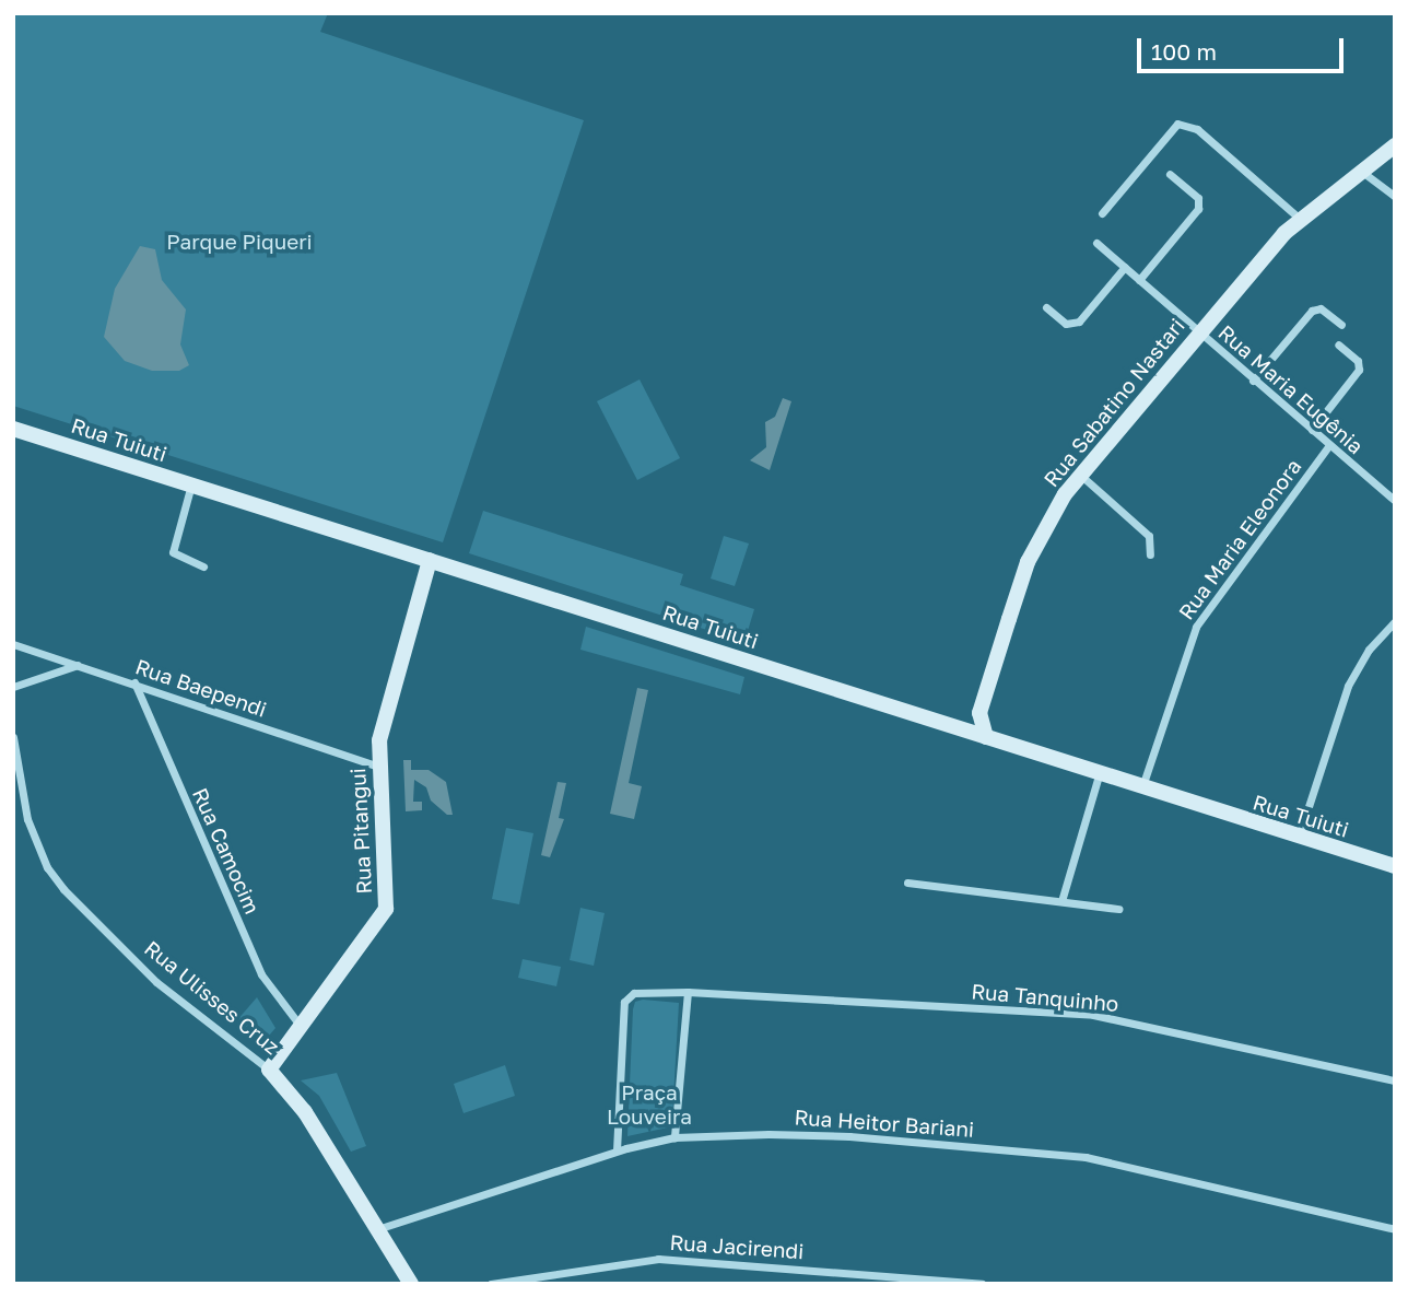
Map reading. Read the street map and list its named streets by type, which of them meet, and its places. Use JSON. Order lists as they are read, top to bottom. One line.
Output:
{"streets":{"street":["Rua Maria Eugênia","Rua Sabatino Nastari","Rua Tuiuti","Rua Maria Eleonora","Rua Baependi","Rua Pitangui","Rua Camocim","Rua Ulisses Cruz","Rua Tanquinho","Rua Heitor Bariani","Rua Jacirendi"]},"crossings":[["Rua Maria Eugênia","Rua Sabatino Nastari"],["Rua Maria Eugênia","Rua Maria Eleonora"],["Rua Tuiuti","Rua Maria Eleonora"],["Rua Tuiuti","Rua Pitangui"],["Rua Baependi","Rua Pitangui"],["Rua Baependi","Rua Camocim"],["Rua Pitangui","Rua Camocim"],["Rua Pitangui","Rua Ulisses Cruz"],["Rua Ulisses Cruz","Rua Heitor Bariani"]],"parks":["Parque Piqueri","Praça Louveira"],"scale_bar":"100 m"}
